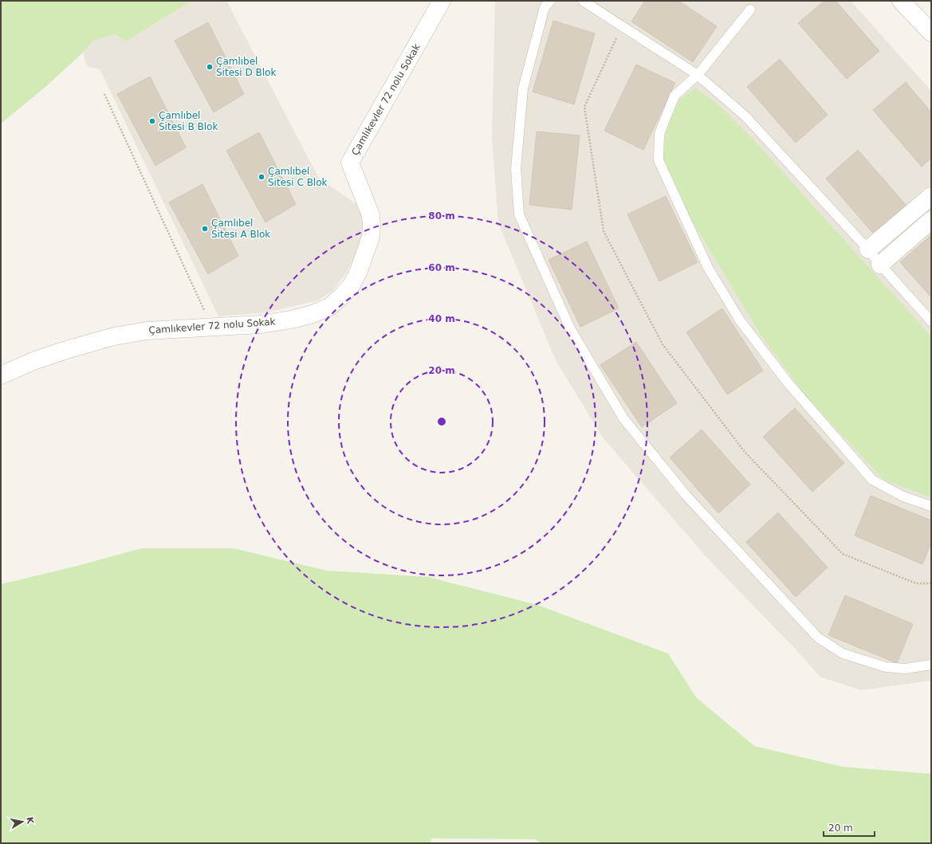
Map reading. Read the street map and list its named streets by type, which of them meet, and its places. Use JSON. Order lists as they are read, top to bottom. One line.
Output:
{"streets":{"street":["Çamlıkevler 72 nolu Sokak"]},"places":["Çamlıbel Sitesi D Blok","Çamlıbel Sitesi B Blok","Çamlıbel Sitesi C Blok","Çamlıbel Sitesi A Blok"],"scale_bar":"20 m","north":"right","rings":["80 m","60 m","40 m","20 m"]}
